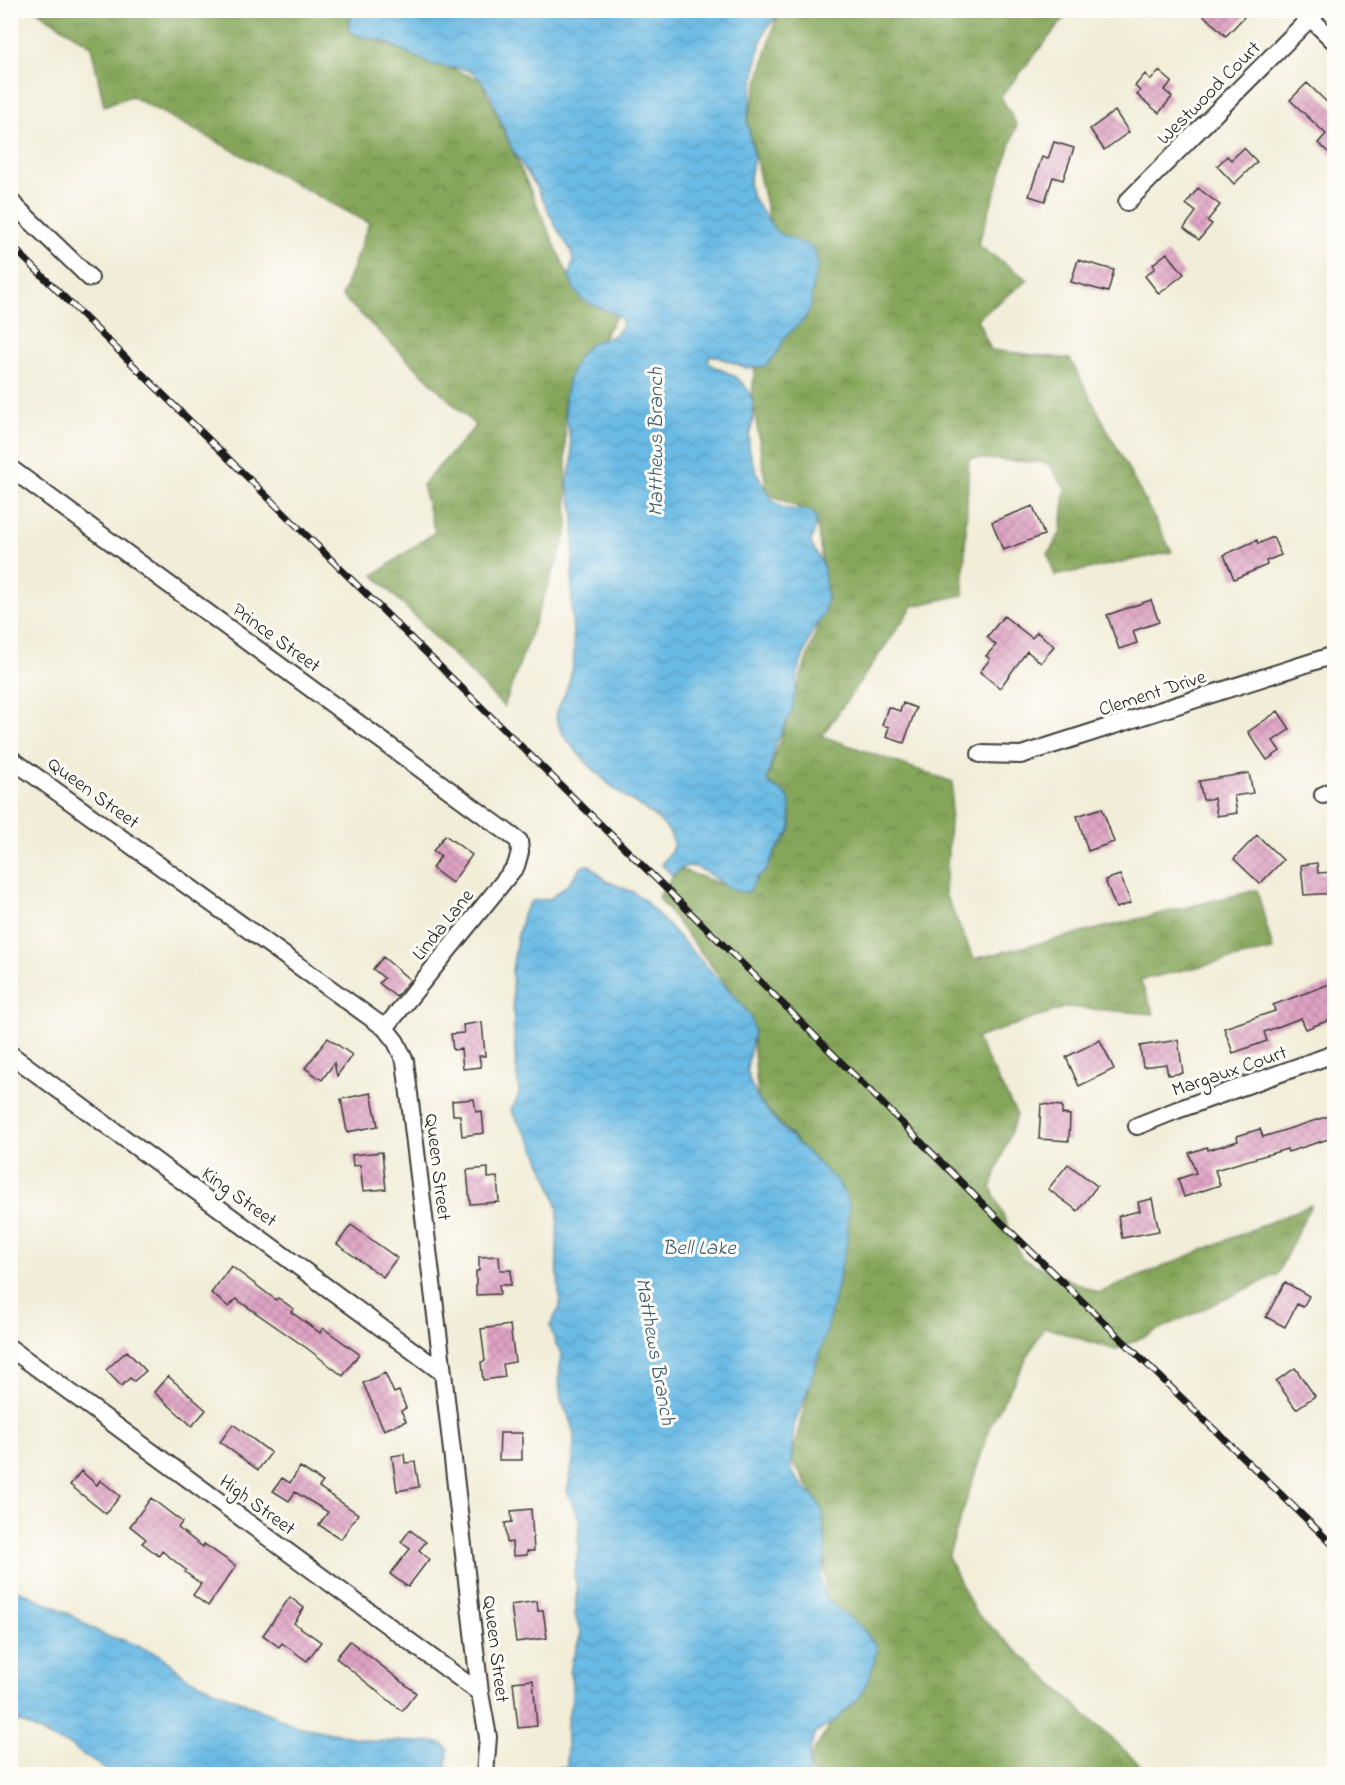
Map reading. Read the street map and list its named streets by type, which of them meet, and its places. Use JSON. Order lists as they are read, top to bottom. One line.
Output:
{"streets":{"street":["Westwood Court","Prince Street","Clement Drive","Queen Street","Linda Lane","Margaux Court","King Street","High Street"]},"crossings":[["Prince Street","Linda Lane"],["Queen Street","Linda Lane"],["Queen Street","King Street"],["Queen Street","High Street"]],"water":["Matthews Branch","Bell Lake"]}
